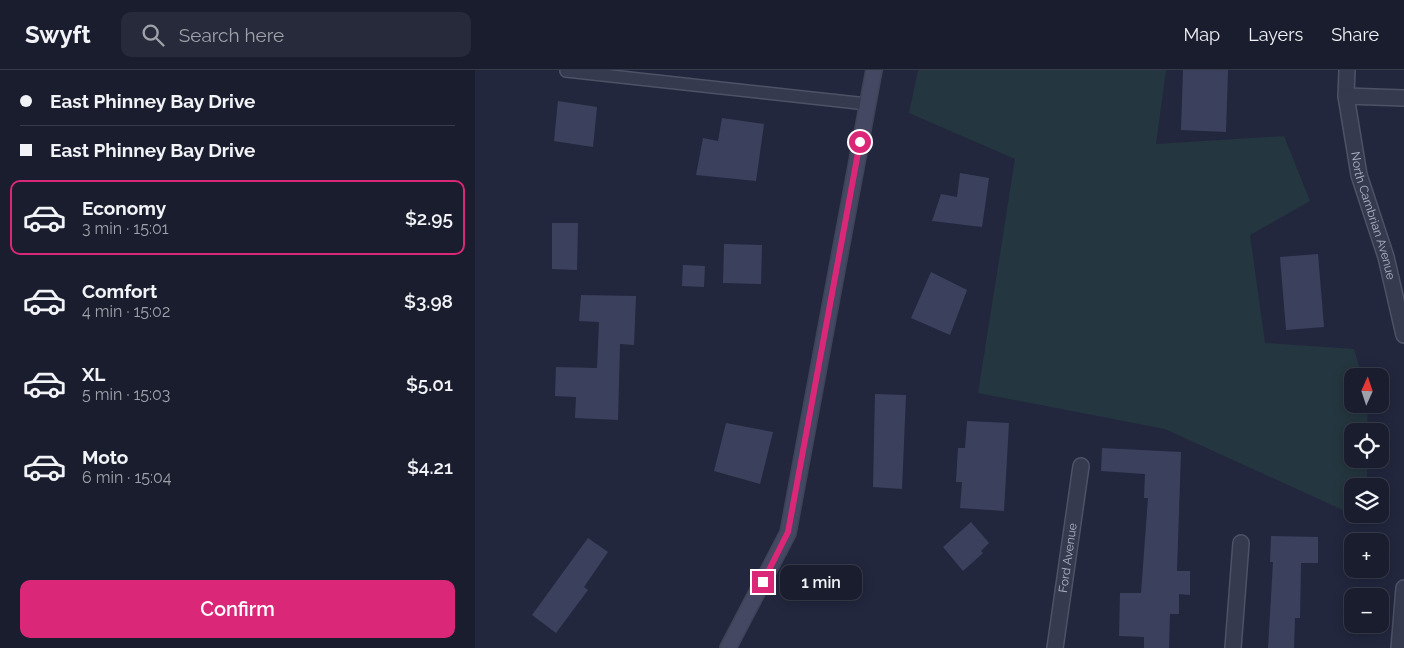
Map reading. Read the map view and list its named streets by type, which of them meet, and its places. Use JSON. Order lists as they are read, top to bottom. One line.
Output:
{"streets":{"street":["North Cambrian Avenue","Ford Avenue"]},"north":"top","page":{"header":"Swyft","search":"Search here","nav":["Map","Layers","Share"],"banner":["East Phinney Bay Drive","East Phinney Bay Drive"],"list":[{"name":"Economy","note":"3 min · 15:01","value":"$2.95"},{"name":"Comfort","note":"4 min · 15:02","value":"$3.98"},{"name":"XL","note":"5 min · 15:03","value":"$5.01"},{"name":"Moto","note":"6 min · 15:04","value":"$4.21"}],"map_buttons":["+","−"],"bubble":"1 min","buttons":"Confirm"}}
